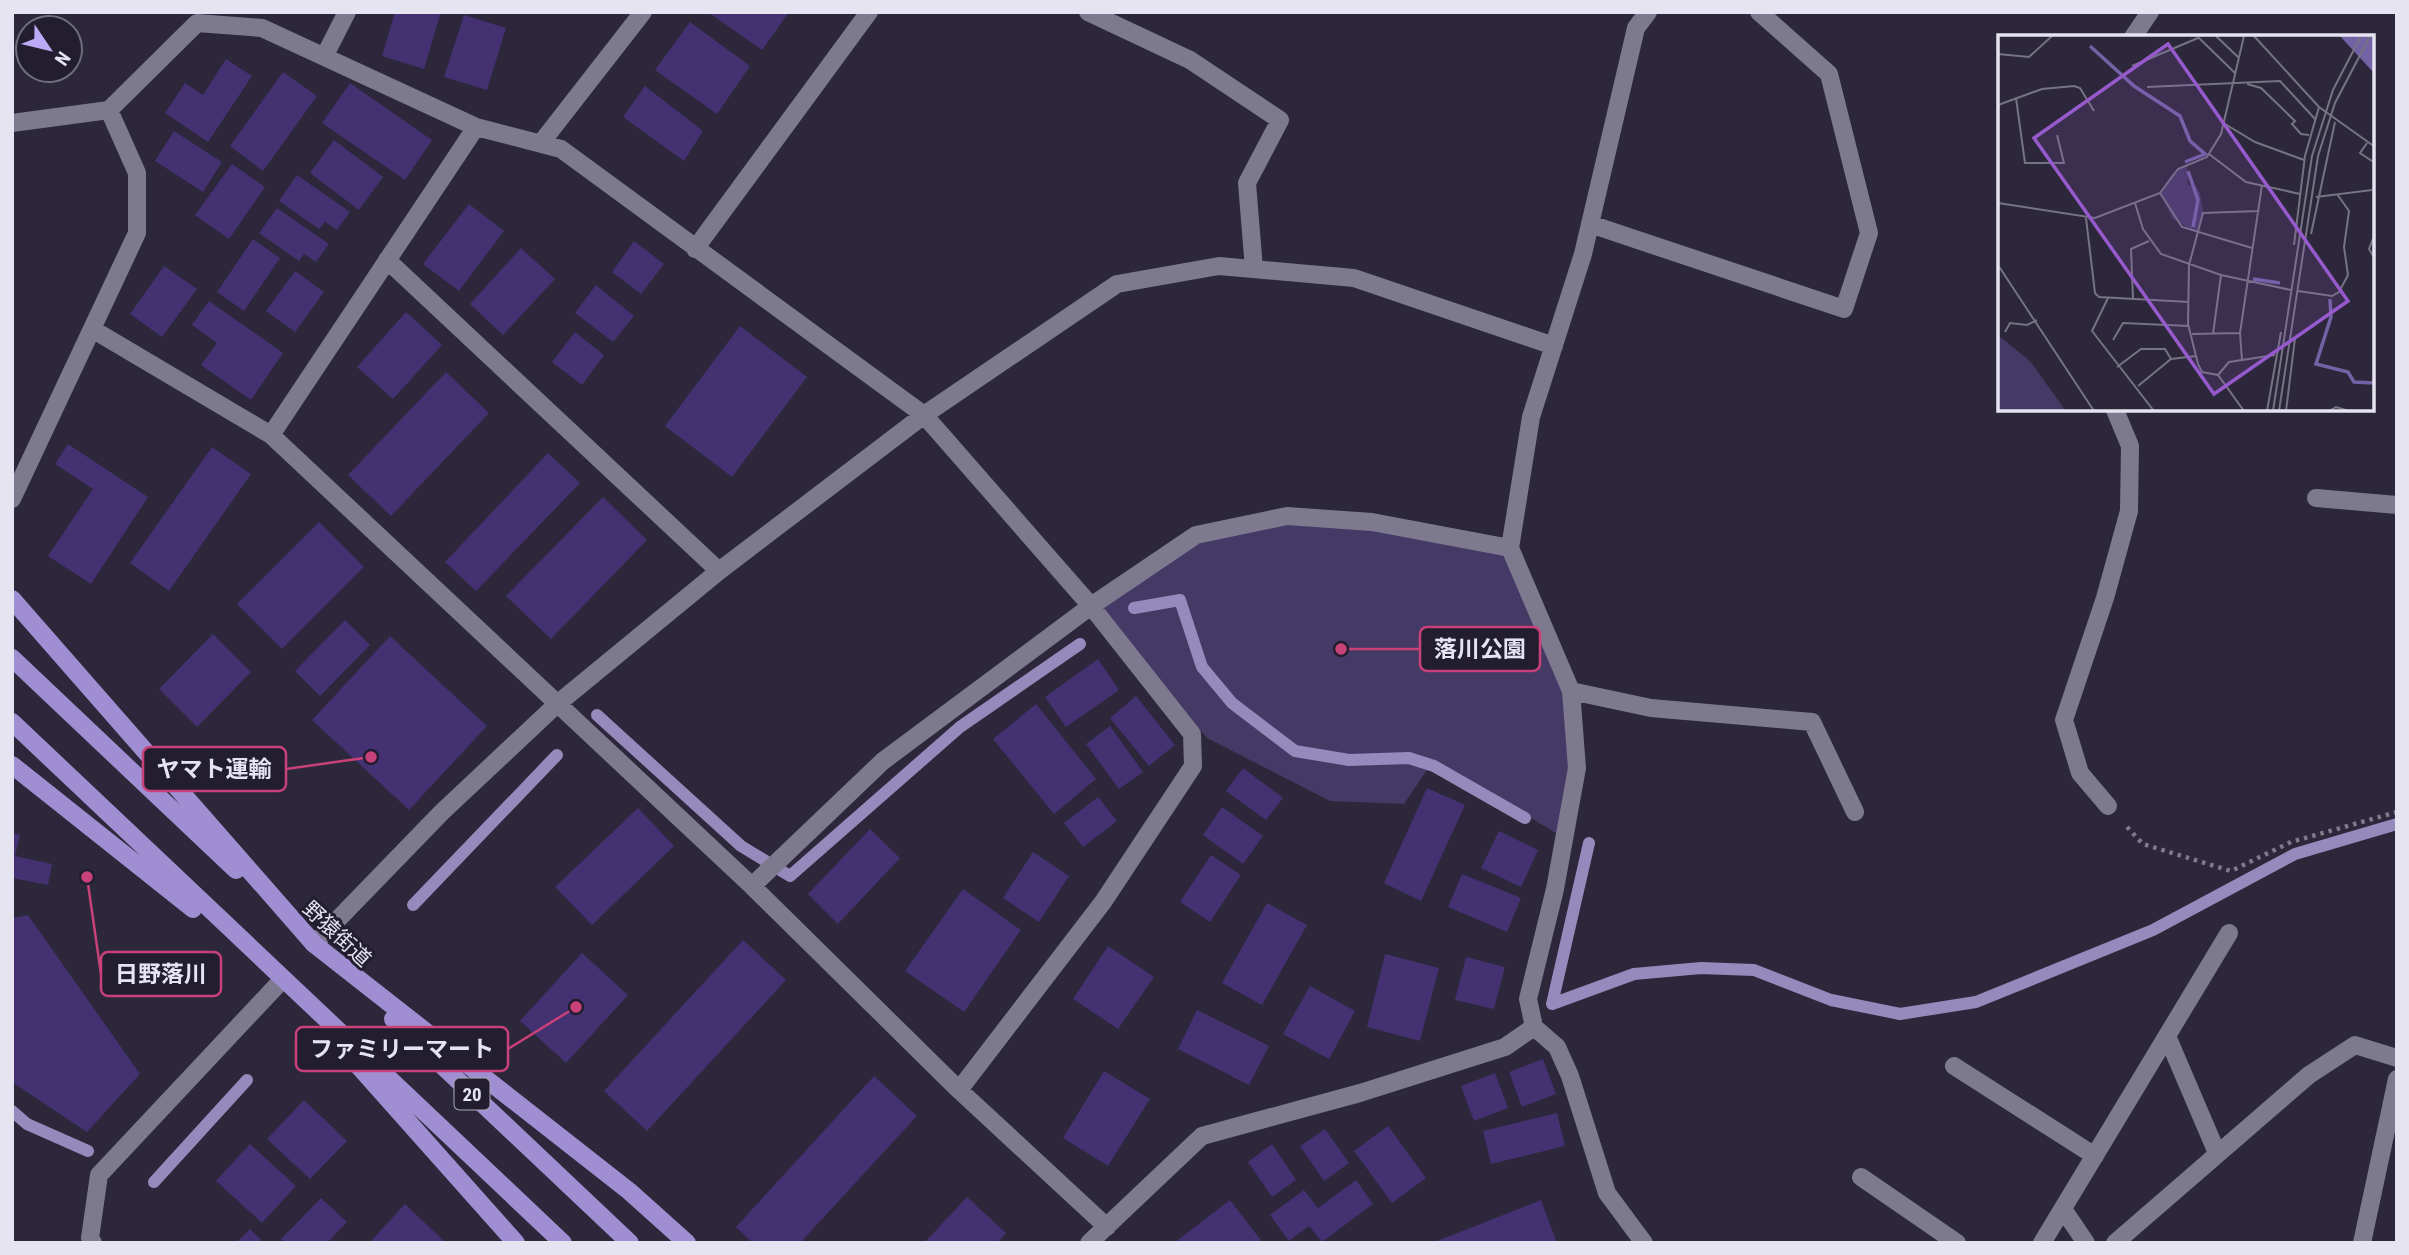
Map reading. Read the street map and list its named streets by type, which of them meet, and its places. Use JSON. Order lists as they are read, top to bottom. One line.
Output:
{"streets":{"main road":["野猿街道","20"]},"crossings":[["野猿街道","20"]],"places":["落川公園","ヤマト運輸","日野落川","ファミリーマート"],"north":"bottom right"}
